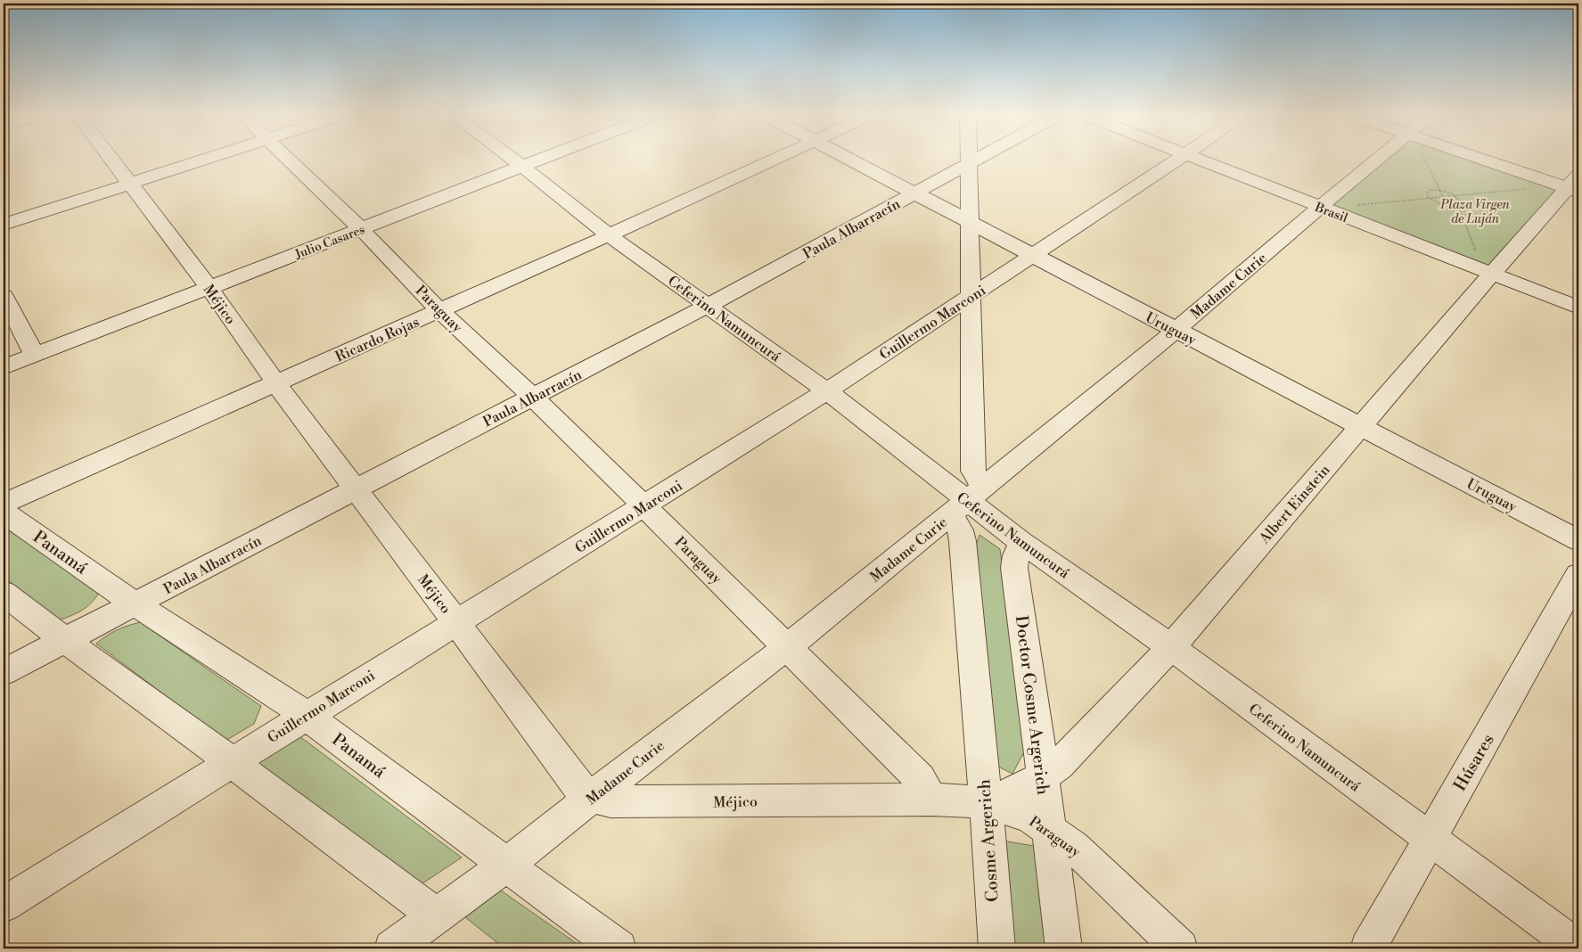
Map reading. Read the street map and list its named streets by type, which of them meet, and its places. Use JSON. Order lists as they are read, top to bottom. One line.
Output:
{"streets":{"street":["Brasil","Paula Albarracín","Julio Casares","Madame Curie","Méjico","Paraguay","Ceferino Namuncurá","Guillermo Marconi","Uruguay","Ricardo Rojas","Albert Einstein","Panamá","Doctor Cosme Argerich","Húsares","Cosme Argerich"]},"crossings":[["Brasil","Madame Curie"],["Brasil","Albert Einstein"],["Paula Albarracín","Méjico"],["Paula Albarracín","Paraguay"],["Paula Albarracín","Ceferino Namuncurá"],["Paula Albarracín","Uruguay"],["Paula Albarracín","Panamá"],["Julio Casares","Méjico"],["Julio Casares","Paraguay"],["Julio Casares","Ceferino Namuncurá"],["Madame Curie","Méjico"],["Madame Curie","Paraguay"],["Madame Curie","Ceferino Namuncurá"],["Madame Curie","Uruguay"],["Madame Curie","Panamá"],["Madame Curie","Cosme Argerich"],["Méjico","Paraguay"],["Méjico","Guillermo Marconi"],["Méjico","Ricardo Rojas"],["Paraguay","Guillermo Marconi"],["Paraguay","Ricardo Rojas"],["Paraguay","Albert Einstein"],["Paraguay","Doctor Cosme Argerich"],["Paraguay","Cosme Argerich"],["Ceferino Namuncurá","Guillermo Marconi"],["Ceferino Namuncurá","Ricardo Rojas"],["Ceferino Namuncurá","Albert Einstein"],["Ceferino Namuncurá","Doctor Cosme Argerich"],["Ceferino Namuncurá","Húsares"],["Ceferino Namuncurá","Cosme Argerich"],["Guillermo Marconi","Uruguay"],["Guillermo Marconi","Panamá"],["Uruguay","Albert Einstein"],["Albert Einstein","Doctor Cosme Argerich"],["Albert Einstein","Cosme Argerich"]],"parks":["Plaza Virgen de Luján"]}
